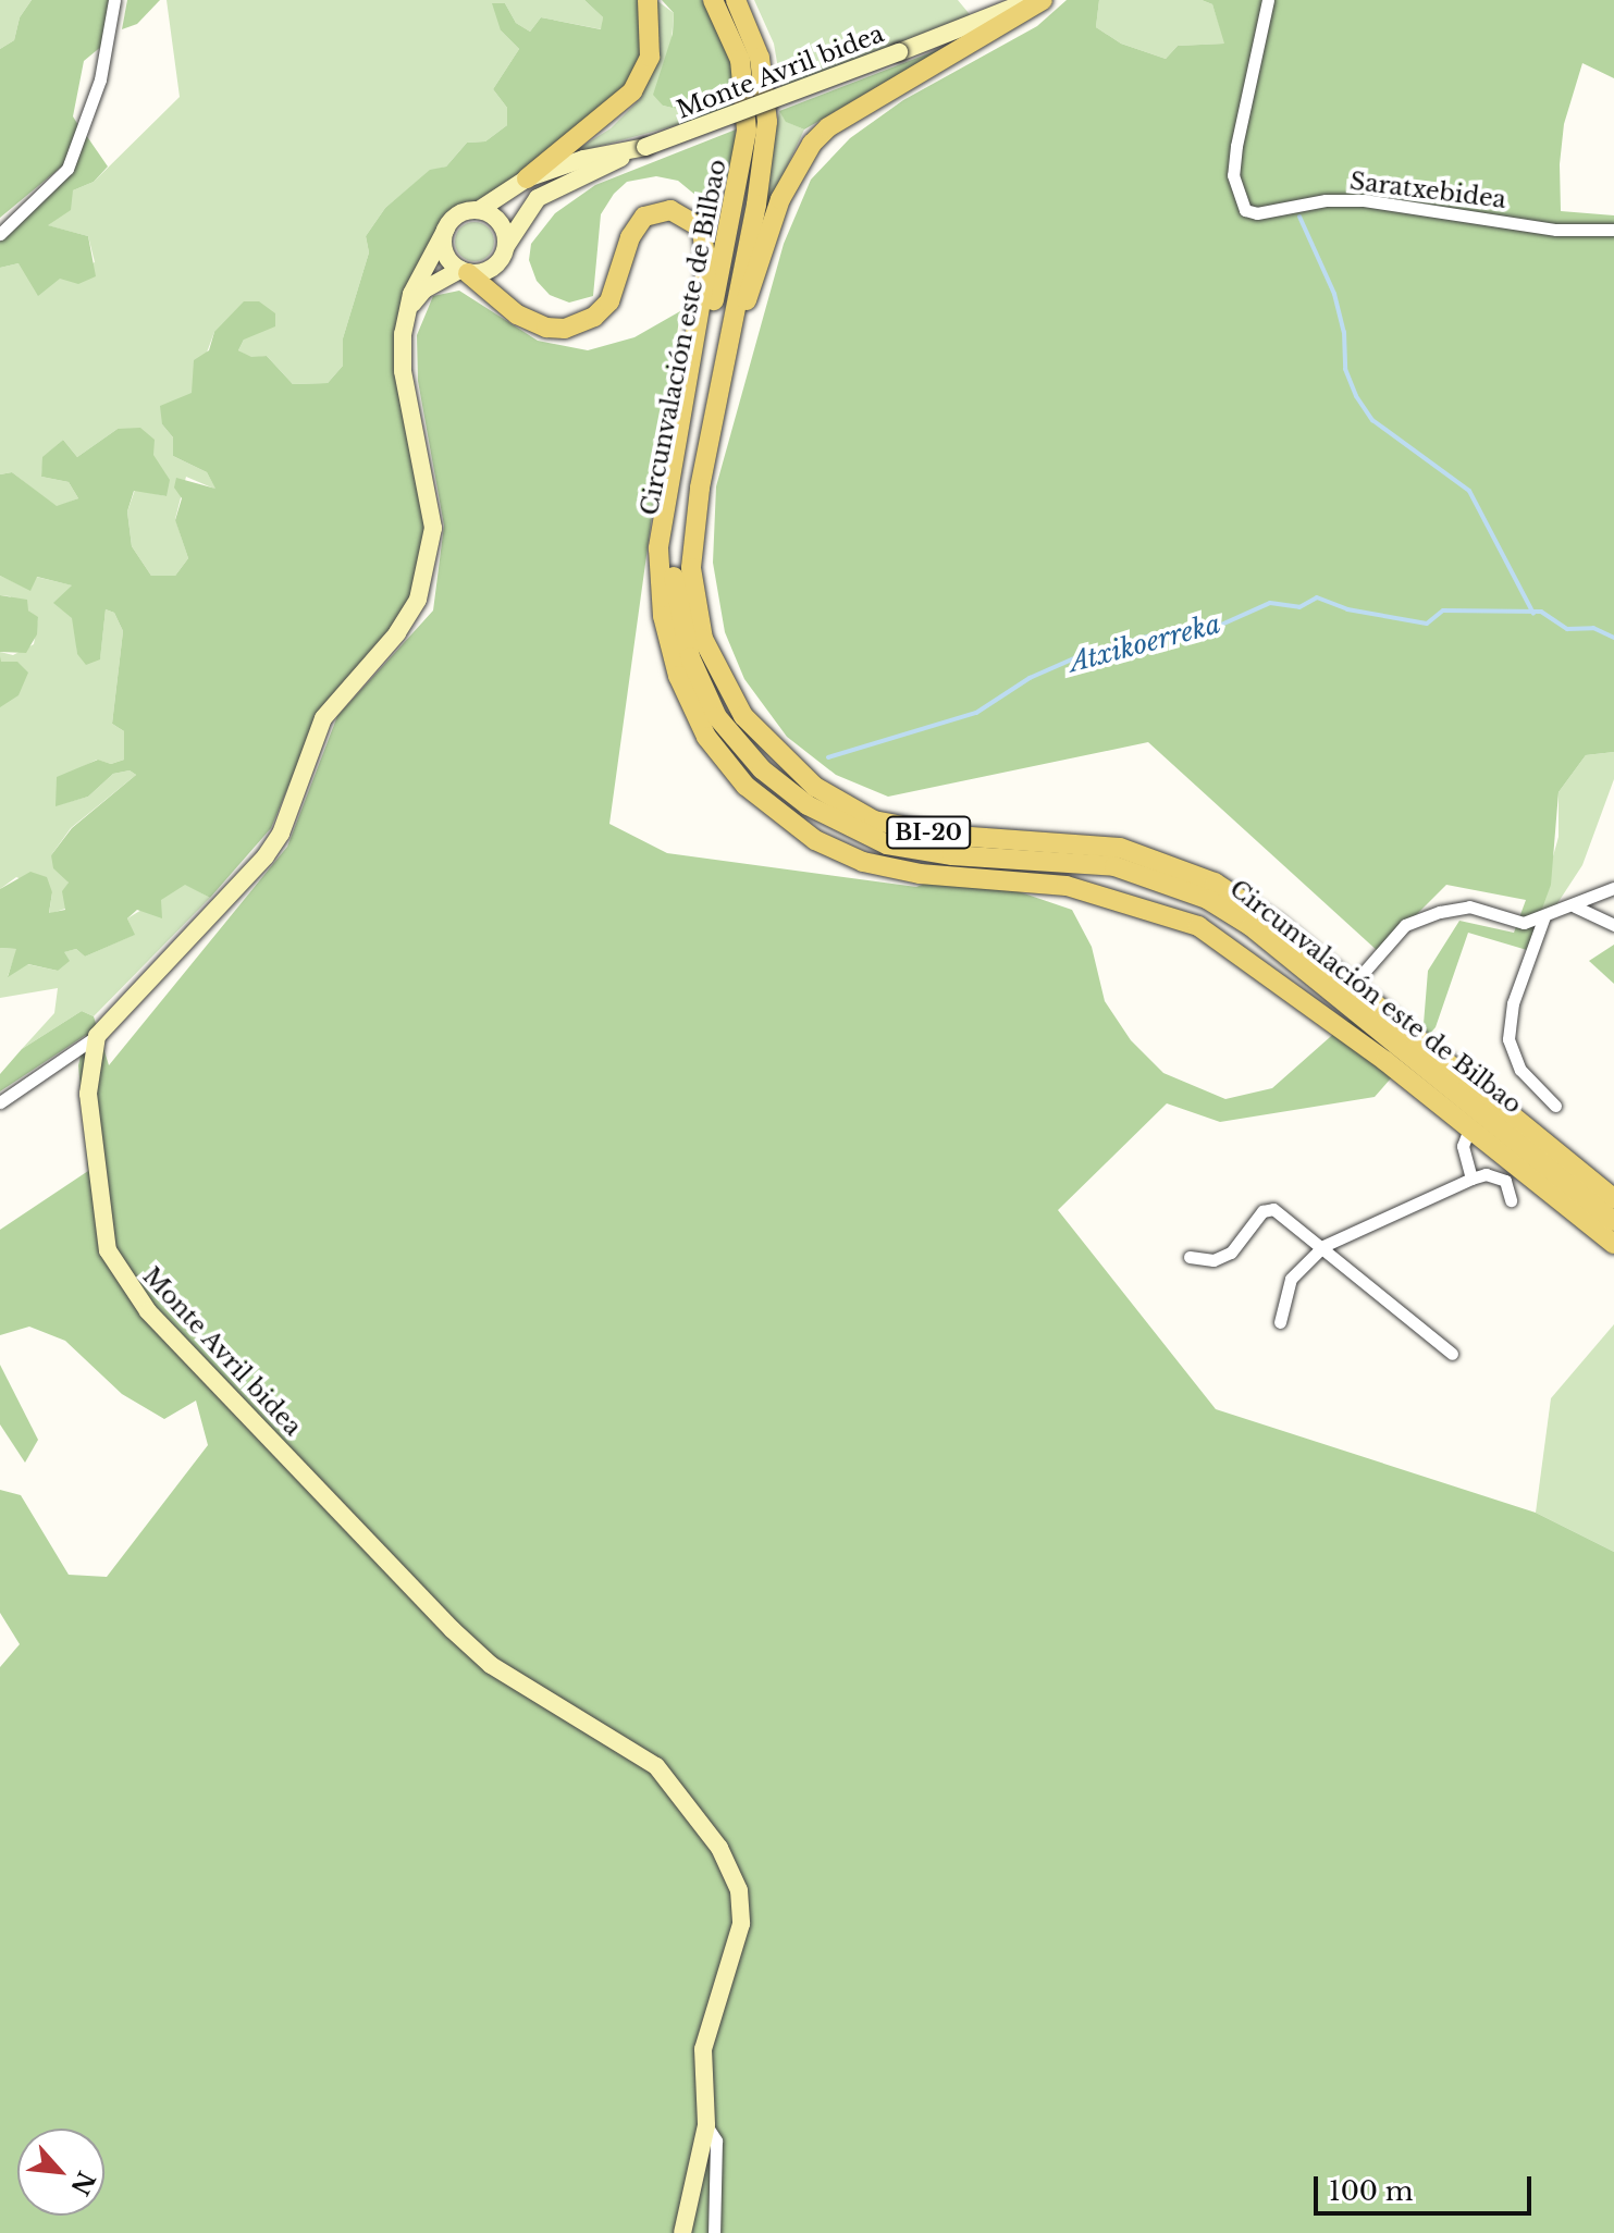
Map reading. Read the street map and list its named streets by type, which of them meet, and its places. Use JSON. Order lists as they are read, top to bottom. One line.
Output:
{"streets":{"main road":["Circunvalación este de Bilbao","BI-20"],"street":["Monte Avril bidea","Saratxebidea"]},"water":["Atxikoerreka"],"scale_bar":"100 m","north":"bottom right"}
